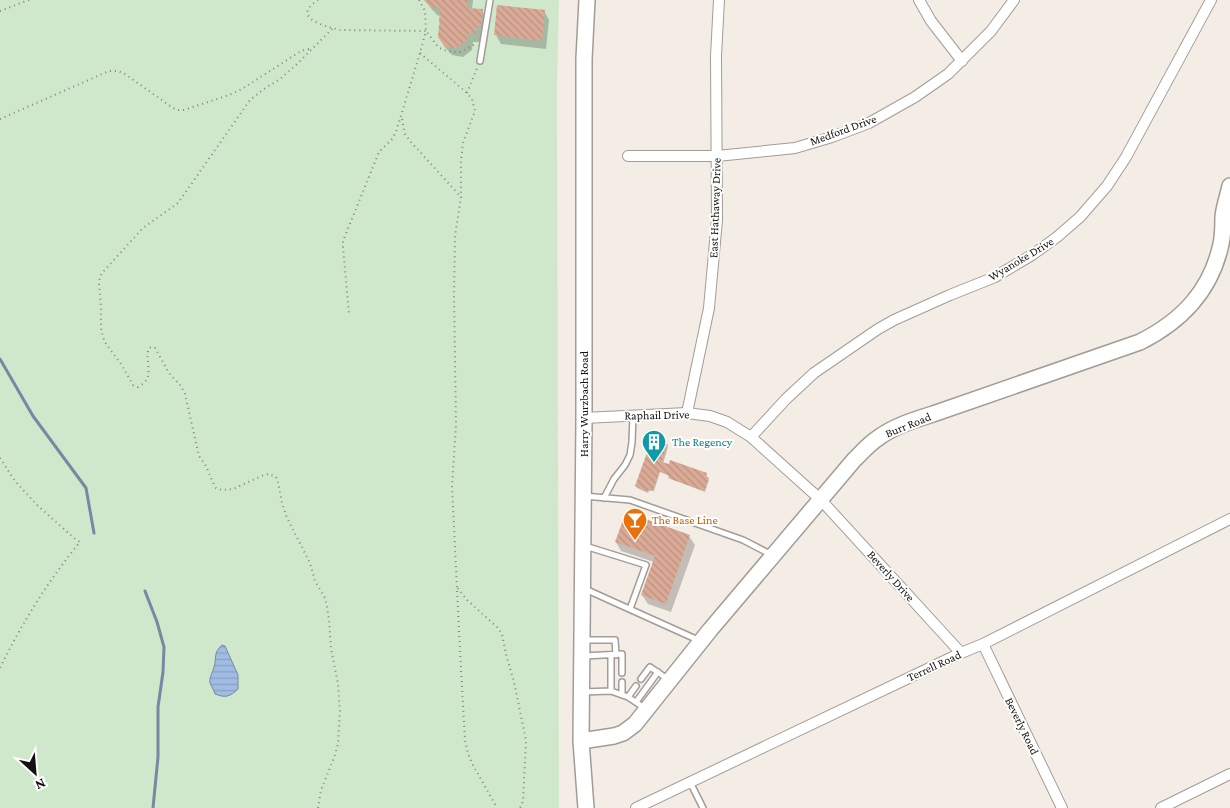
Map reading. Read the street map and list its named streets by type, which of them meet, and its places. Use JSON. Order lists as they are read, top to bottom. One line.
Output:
{"streets":{"street":["Medford Drive","East Hathaway Drive","Wyanoke Drive","Harry Wurzbach Road","Raphail Drive","Burr Road","Beverly Drive","Terrell Road","Beverly Road"]},"crossings":[["Medford Drive","East Hathaway Drive"],["East Hathaway Drive","Raphail Drive"],["Wyanoke Drive","Raphail Drive"],["Harry Wurzbach Road","Raphail Drive"],["Harry Wurzbach Road","Burr Road"],["Raphail Drive","Burr Road"],["Raphail Drive","Beverly Drive"],["Burr Road","Beverly Drive"],["Beverly Drive","Terrell Road"],["Terrell Road","Beverly Road"]],"places":{"building":["The Regency"],"bar":["The Base Line"]},"north":"bottom right"}
